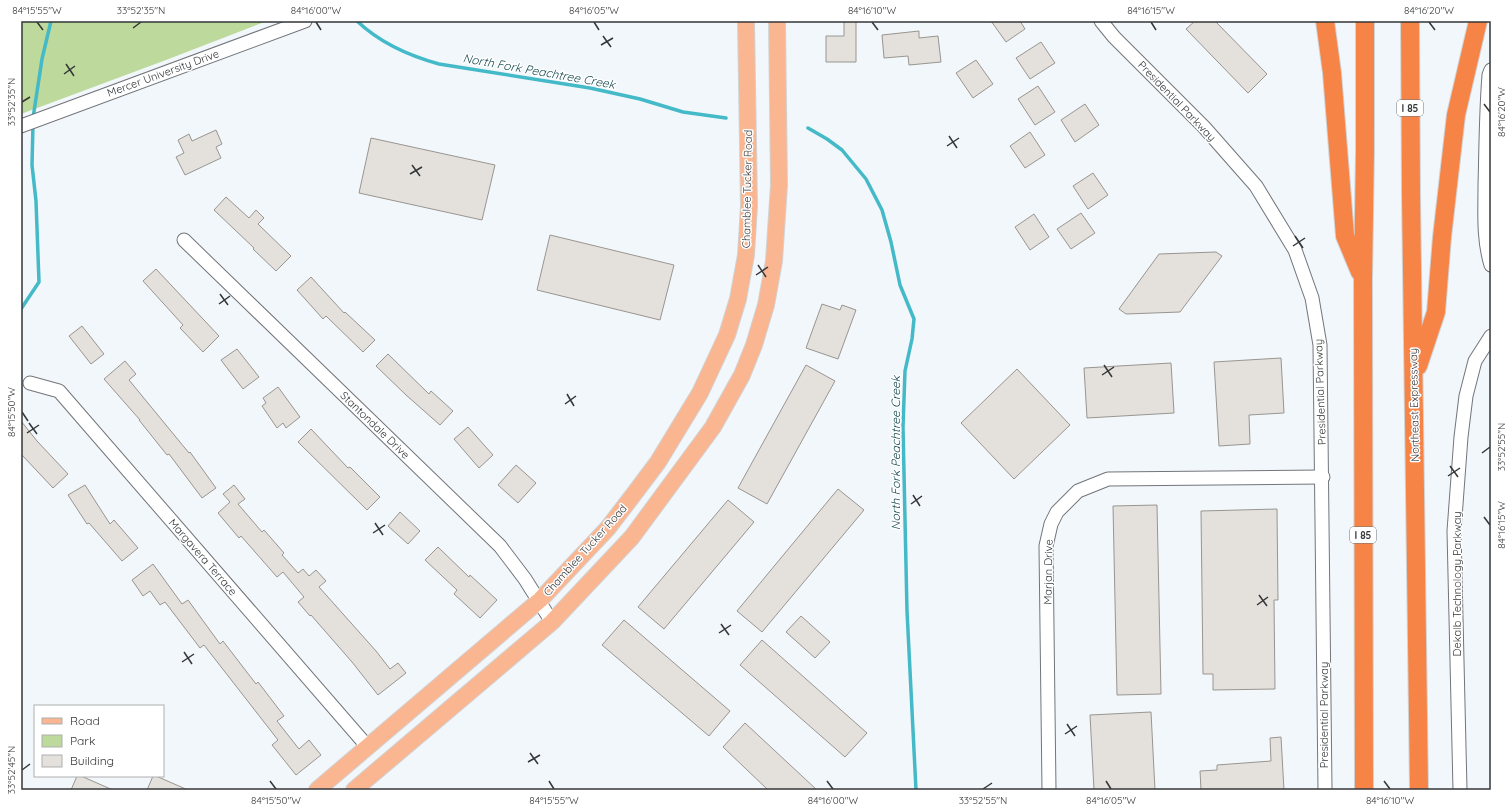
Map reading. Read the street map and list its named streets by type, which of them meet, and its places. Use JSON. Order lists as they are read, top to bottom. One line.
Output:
{"streets":{"highway":["I 85","Northeast Expressway"],"main road":["Chamblee Tucker Road"],"street":["Mercer University Drive","Presidential Parkway","Stantondale Drive","Margavera Terrace","Marjan Drive","Dekalb Technology Parkway"]},"crossings":[["Presidential Parkway","Marjan Drive"],["Chamblee Tucker Road","Stantondale Drive"],["Chamblee Tucker Road","Margavera Terrace"]],"water":["North Fork Peachtree Creek"],"legend":["Road","Park","Building"],"coordinates":["84°15'55\"W","33°52'35\"N","84°16'00\"W","84°16'05\"W","84°16'10\"W","84°16'15\"W","84°16'20\"W","84°15'50\"W","33°52'55\"N","33°52'45\"N"]}
